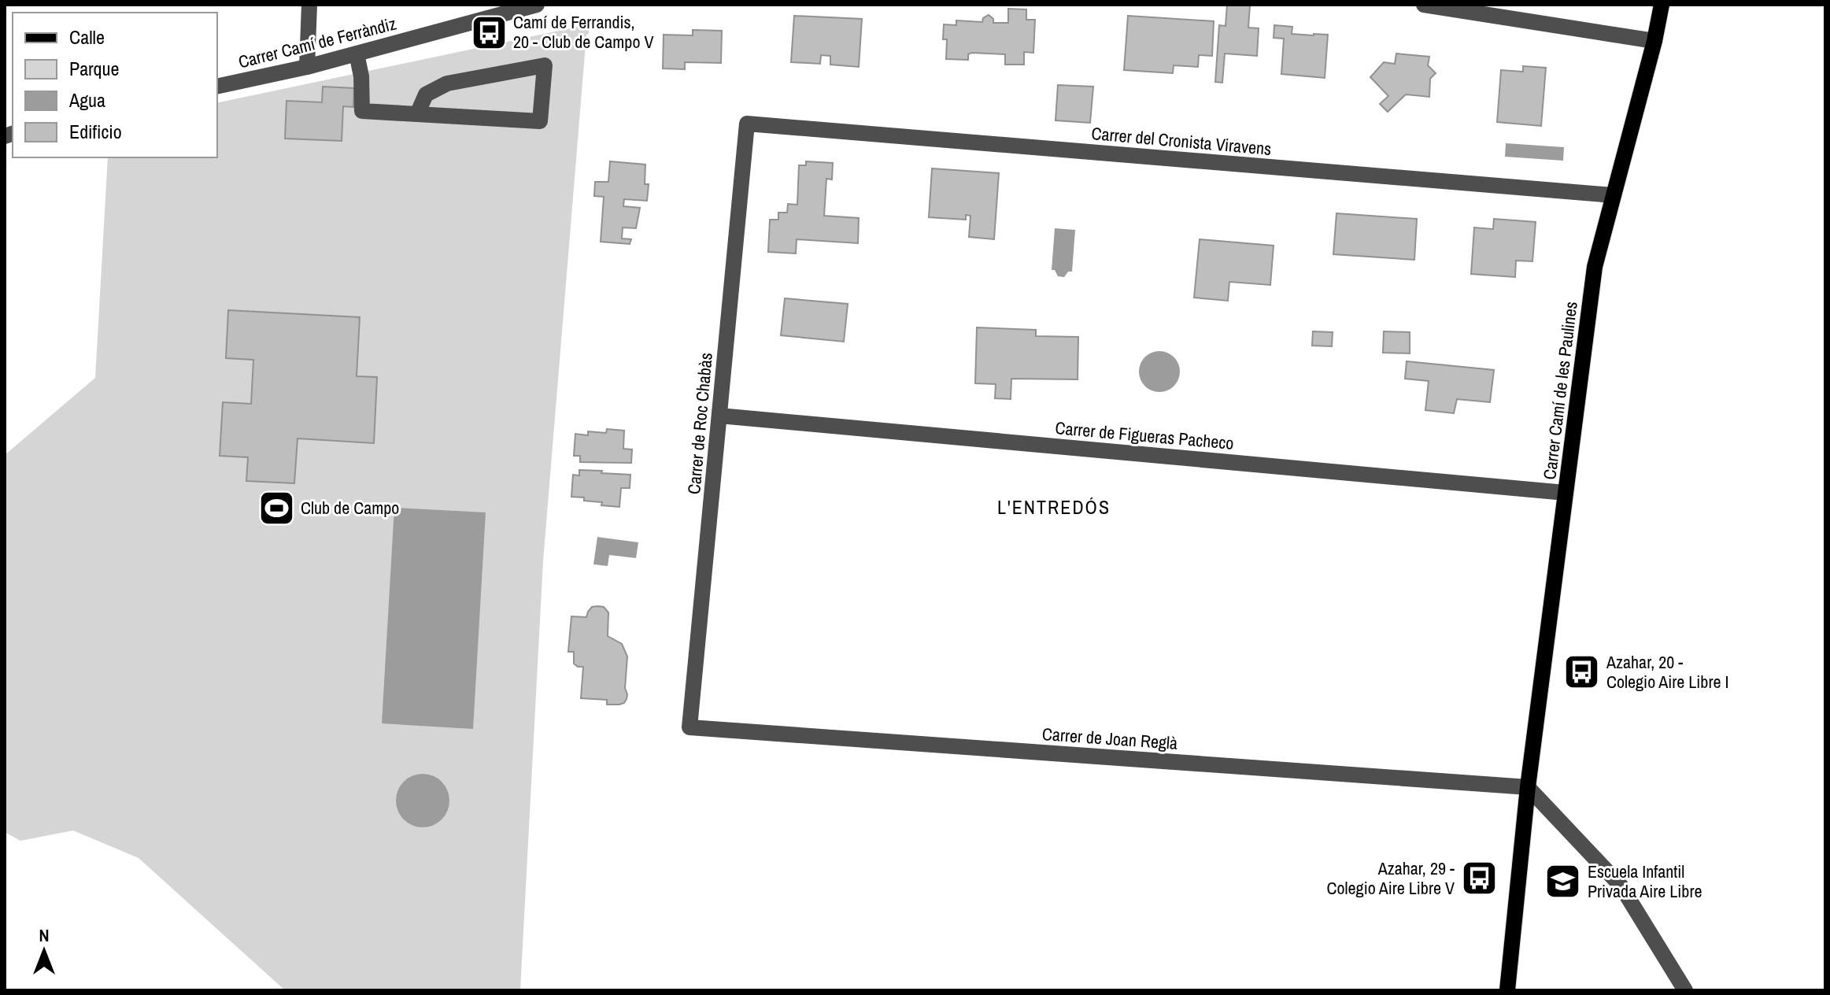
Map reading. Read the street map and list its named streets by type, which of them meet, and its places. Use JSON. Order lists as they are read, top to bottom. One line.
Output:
{"streets":{"main road":["Carrer Camí de les Paulines"],"street":["Carrer Camí de Ferràndiz","Carrer del Cronista Viravens","Carrer de Roc Chabàs","Carrer de Figueras Pacheco","Carrer de Joan Reglà"]},"crossings":[["Carrer del Cronista Viravens","Carrer Camí de les Paulines"],["Carrer del Cronista Viravens","Carrer de Roc Chabàs"],["Carrer Camí de les Paulines","Carrer de Figueras Pacheco"],["Carrer Camí de les Paulines","Carrer de Joan Reglà"],["Carrer de Roc Chabàs","Carrer de Figueras Pacheco"],["Carrer de Roc Chabàs","Carrer de Joan Reglà"]],"districts":["L'ENTREDÓS"],"places":{"bus stop":["Camí de Ferrandis, 20 - Club de Campo V","Azahar, 20 - Colegio Aire Libre I","Azahar, 29 - Colegio Aire Libre V"],"sports":["Club de Campo"],"school or university":["Escuela Infantil Privada Aire Libre"]},"legend":["Calle","Parque","Agua","Edificio"],"north":"top"}
